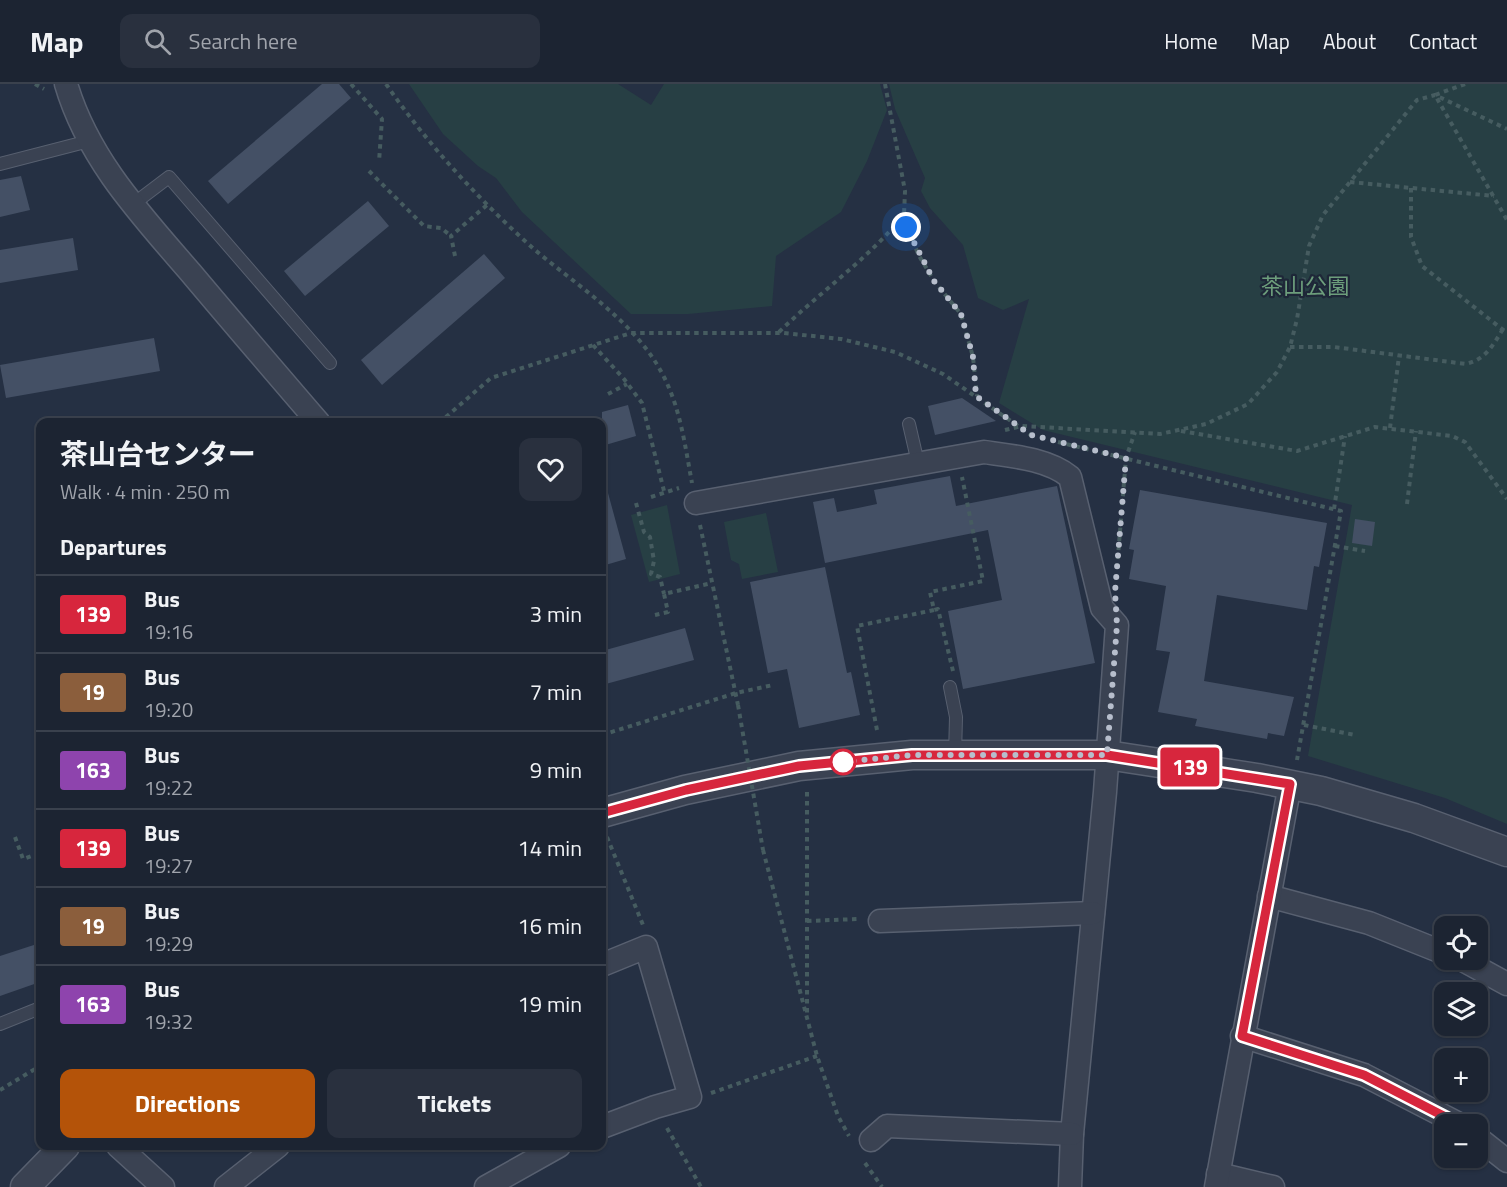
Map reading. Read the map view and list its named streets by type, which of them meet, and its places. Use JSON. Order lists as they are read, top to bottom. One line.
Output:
{"parks":["茶山公園"],"lines":["bus line 139"],"page":{"header":"Map","search":"Search here","nav":["Home","Map","About","Contact"],"on_map":"139","heading":[["茶山台センター","Walk · 4 min · 250 m"],"Departures"],"list":[{"mark":"139","name":"Bus","note":"19:16","value":"3 min"},{"mark":"19","name":"Bus","note":"19:20","value":"7 min"},{"mark":"163","name":"Bus","note":"19:22","value":"9 min"},{"mark":"139","name":"Bus","note":"19:27","value":"14 min"},{"mark":"19","name":"Bus","note":"19:29","value":"16 min"},{"mark":"163","name":"Bus","note":"19:32","value":"19 min"}],"map_buttons":["+","−"],"buttons":["Directions","Tickets"]}}
